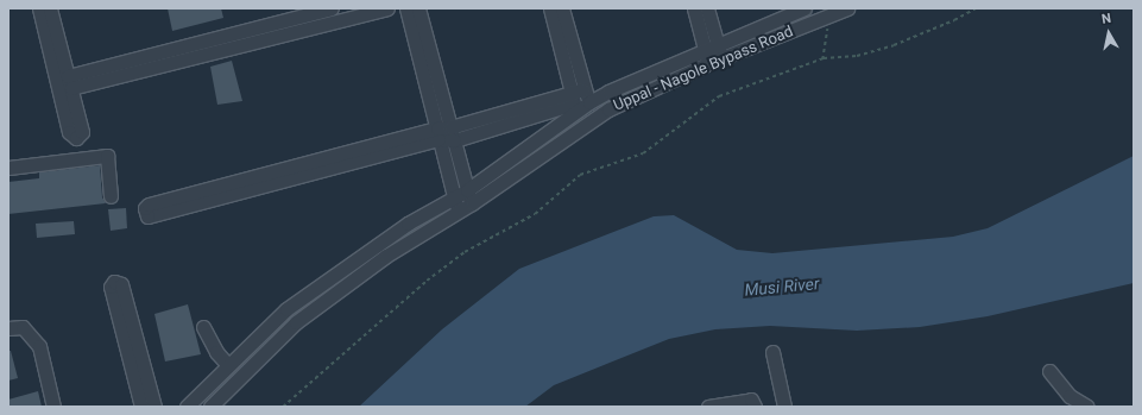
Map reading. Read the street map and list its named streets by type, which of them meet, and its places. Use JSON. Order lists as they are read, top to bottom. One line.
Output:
{"streets":{"street":["Uppal - Nagole Bypass Road"]},"water":["Musi River"],"north":"top"}
